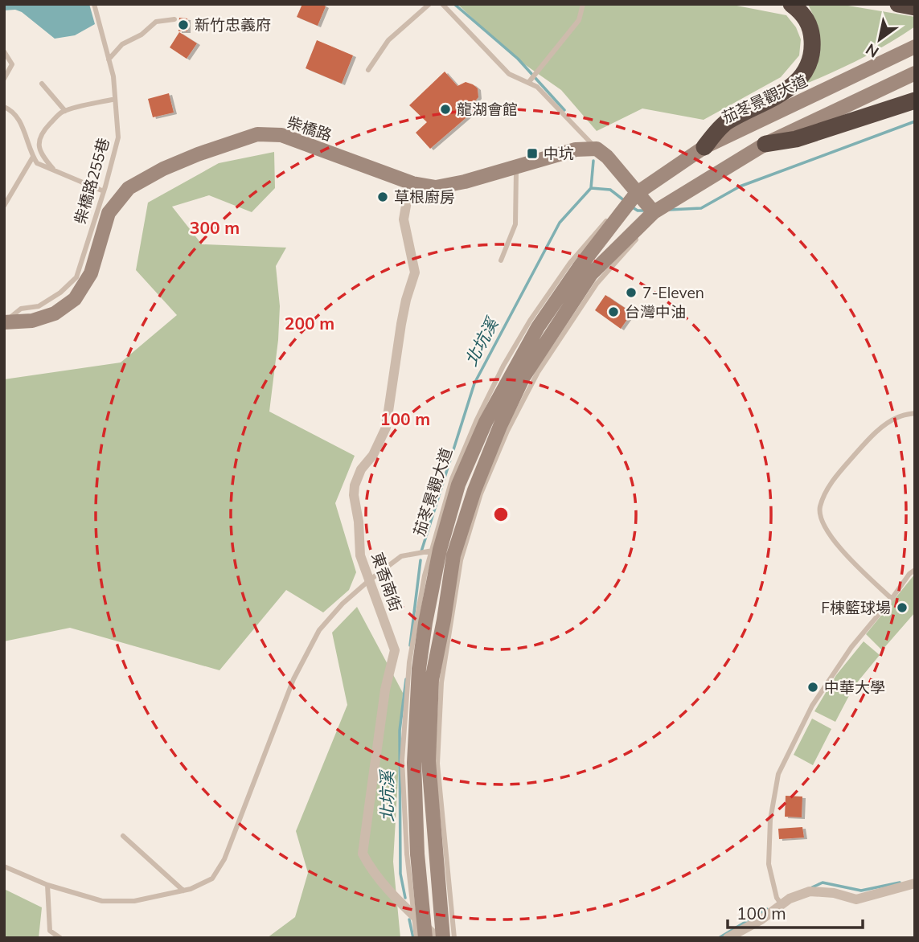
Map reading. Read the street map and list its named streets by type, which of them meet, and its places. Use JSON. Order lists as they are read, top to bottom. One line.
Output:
{"streets":{"street":["茄苳景觀大道","柴橋路","東香南街"],"lane":["柴橋路255巷"]},"crossings":[["柴橋路","柴橋路255巷"],["柴橋路","東香南街"]],"water":["北坑溪"],"places":{"other":["新竹忠義府","龍湖會館","草根廚房","7-Eleven","台灣中油","F棟籃球場","中華大學"],"transit":["中坑"]},"scale_bar":"100 m","north":"bottom left","rings":["300 m","200 m","100 m"]}
